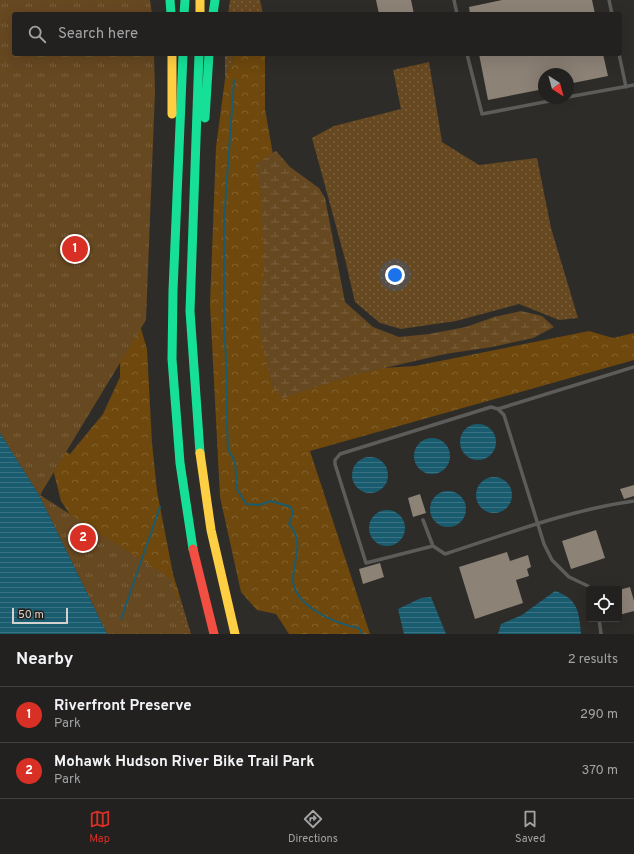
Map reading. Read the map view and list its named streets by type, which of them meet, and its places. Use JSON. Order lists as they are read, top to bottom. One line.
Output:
{"scale_bar":"50 m","north":"bottom right","page":{"search":"Search here","pins":["1","2"],"scale":"50 m","heading":["Nearby","2 results"],"list":[{"mark":"1","name":"Riverfront Preserve","note":"Park","value":"290 m"},{"mark":"2","name":"Mohawk Hudson River Bike Trail Park","note":"Park","value":"370 m"}],"nav":["Map","Directions","Saved"]}}
